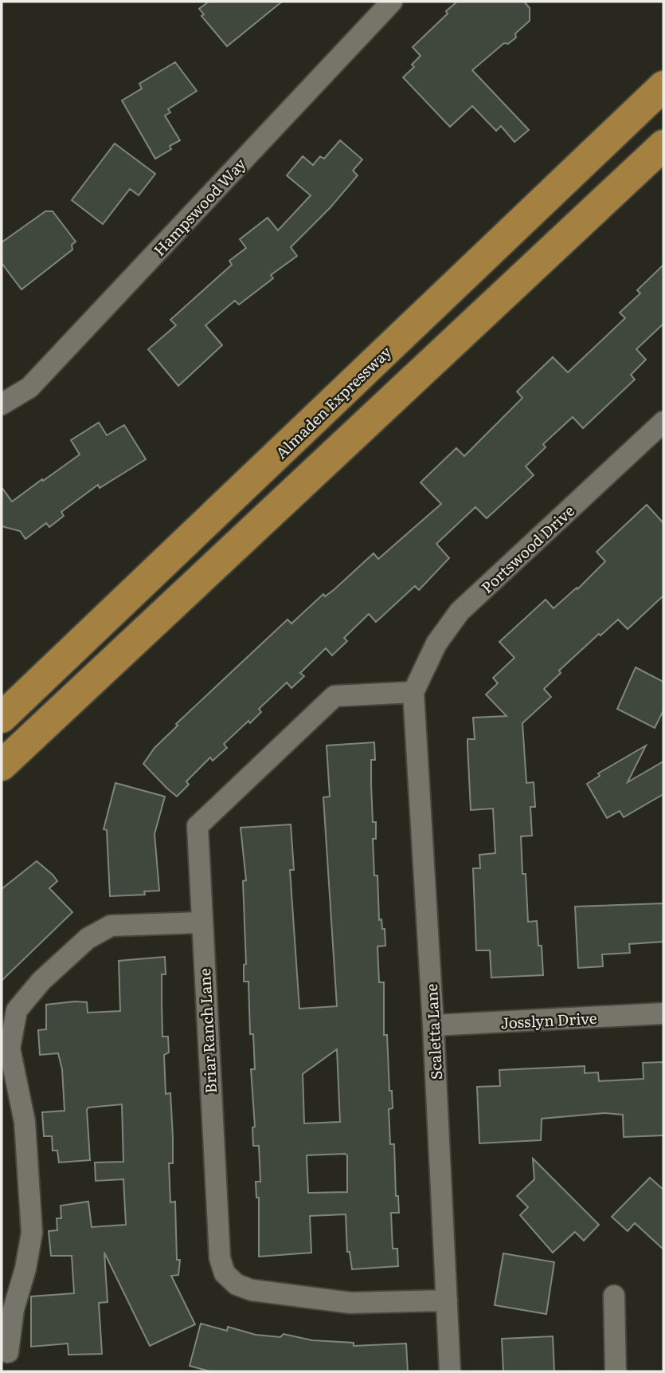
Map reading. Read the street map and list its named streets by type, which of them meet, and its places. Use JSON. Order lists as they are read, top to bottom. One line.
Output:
{"streets":{"main road":["Almaden Expressway"],"street":["Hampswood Way","Portswood Drive","Josslyn Drive","Briar Ranch Lane","Scaletta Lane"]},"crossings":[["Portswood Drive","Briar Ranch Lane"],["Portswood Drive","Scaletta Lane"],["Josslyn Drive","Scaletta Lane"],["Briar Ranch Lane","Scaletta Lane"]]}
